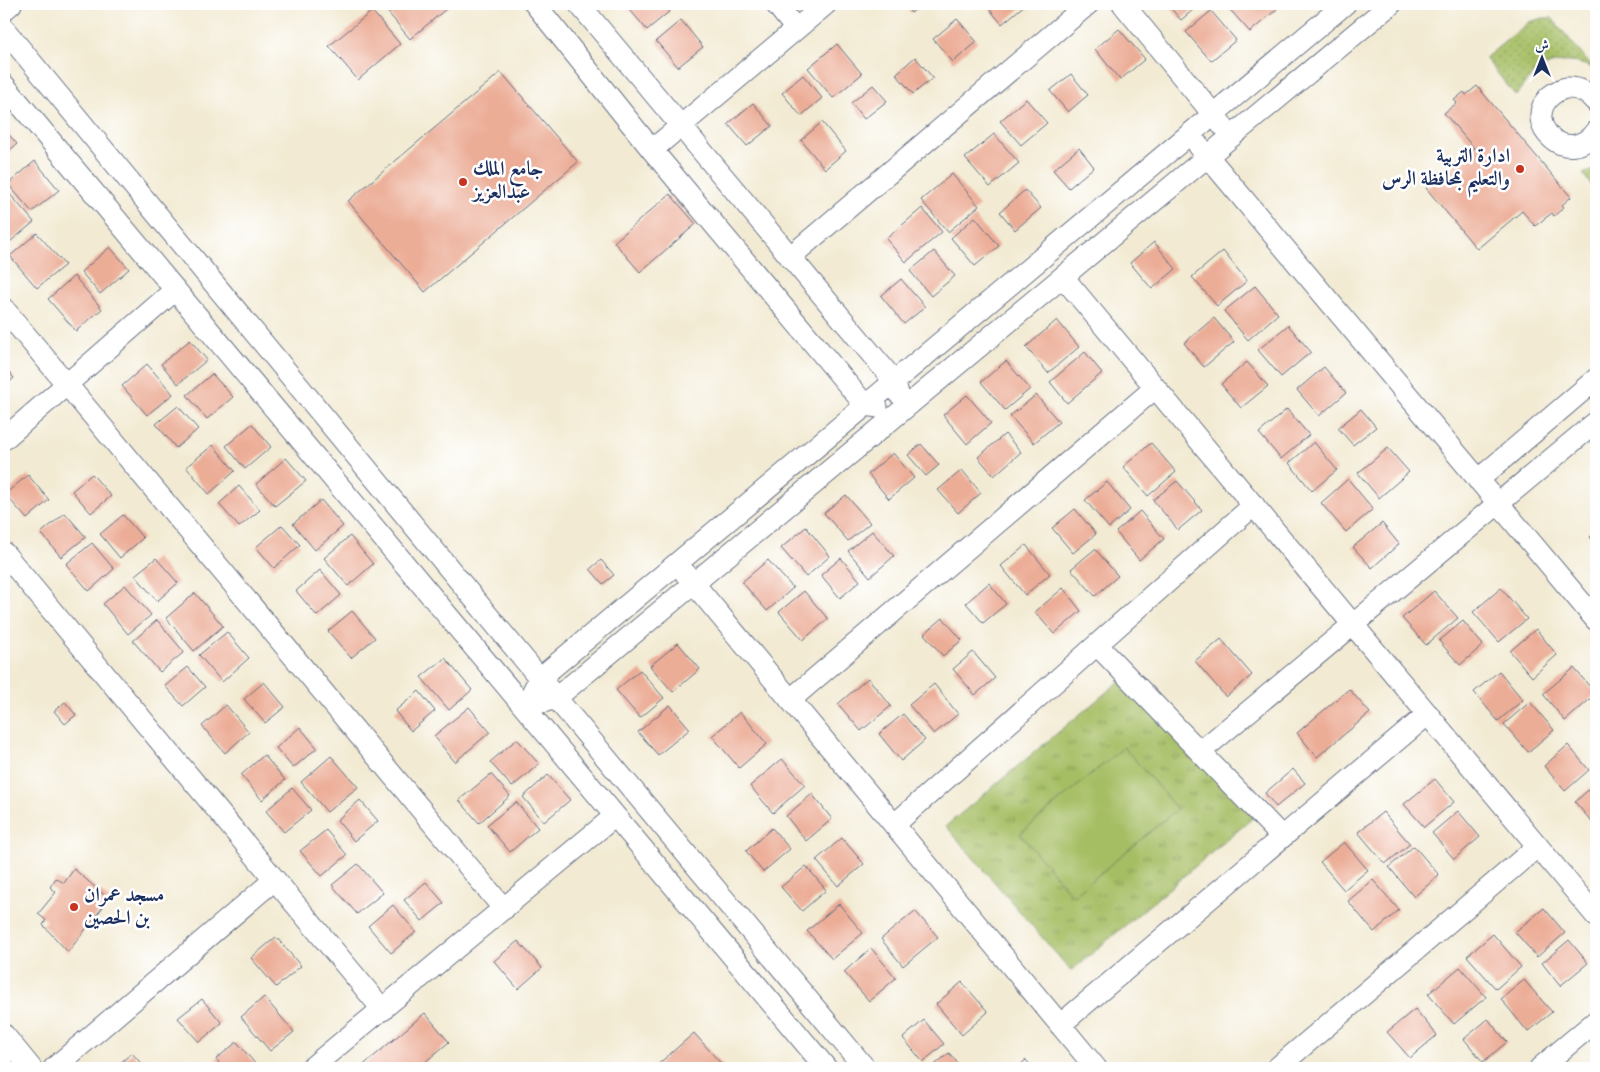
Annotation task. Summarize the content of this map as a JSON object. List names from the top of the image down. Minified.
{"places":["ادارة التربية والتعليم بمحافظة الرس","جامع الملك عبدالعزيز","مسجد عمران بن الحصين"],"north":"top"}
